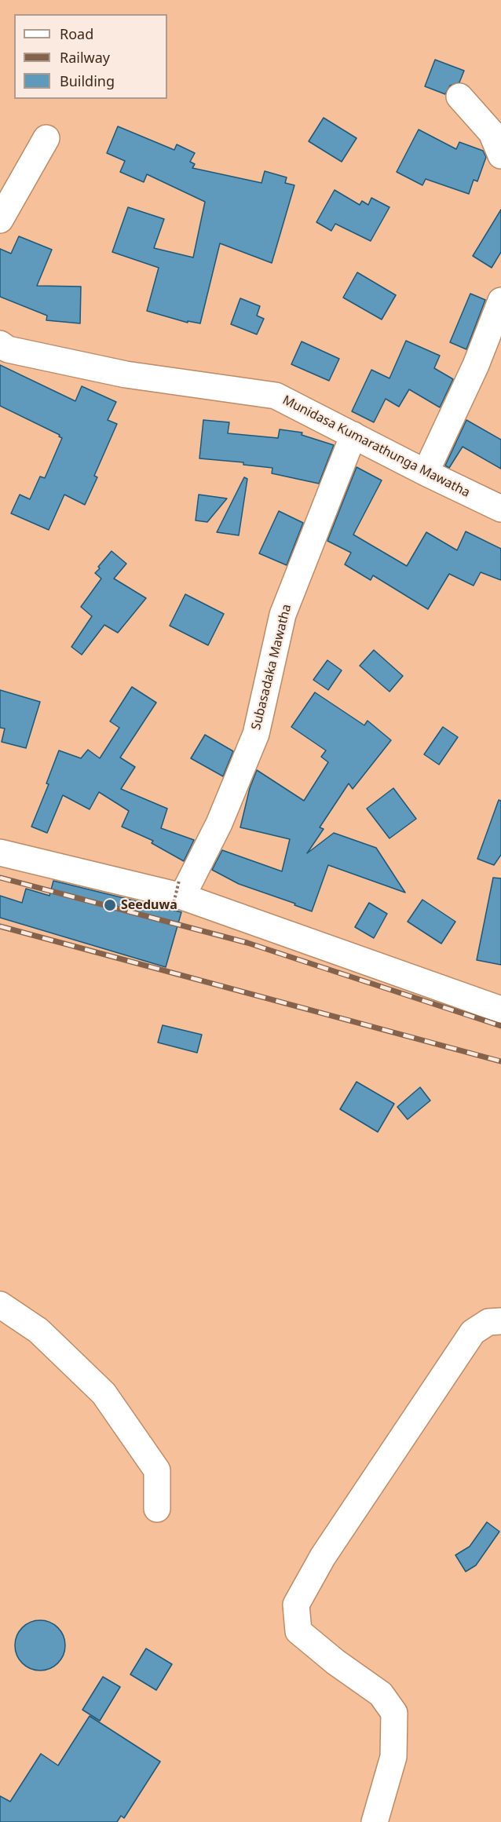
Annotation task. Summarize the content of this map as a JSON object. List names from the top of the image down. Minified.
{"streets":{"street":["Munidasa Kumarathunga Mawatha","Subasadaka Mawatha"]},"crossings":[["Munidasa Kumarathunga Mawatha","Subasadaka Mawatha"]],"places":["Seeduwa"],"legend":["Road","Railway","Building"]}
